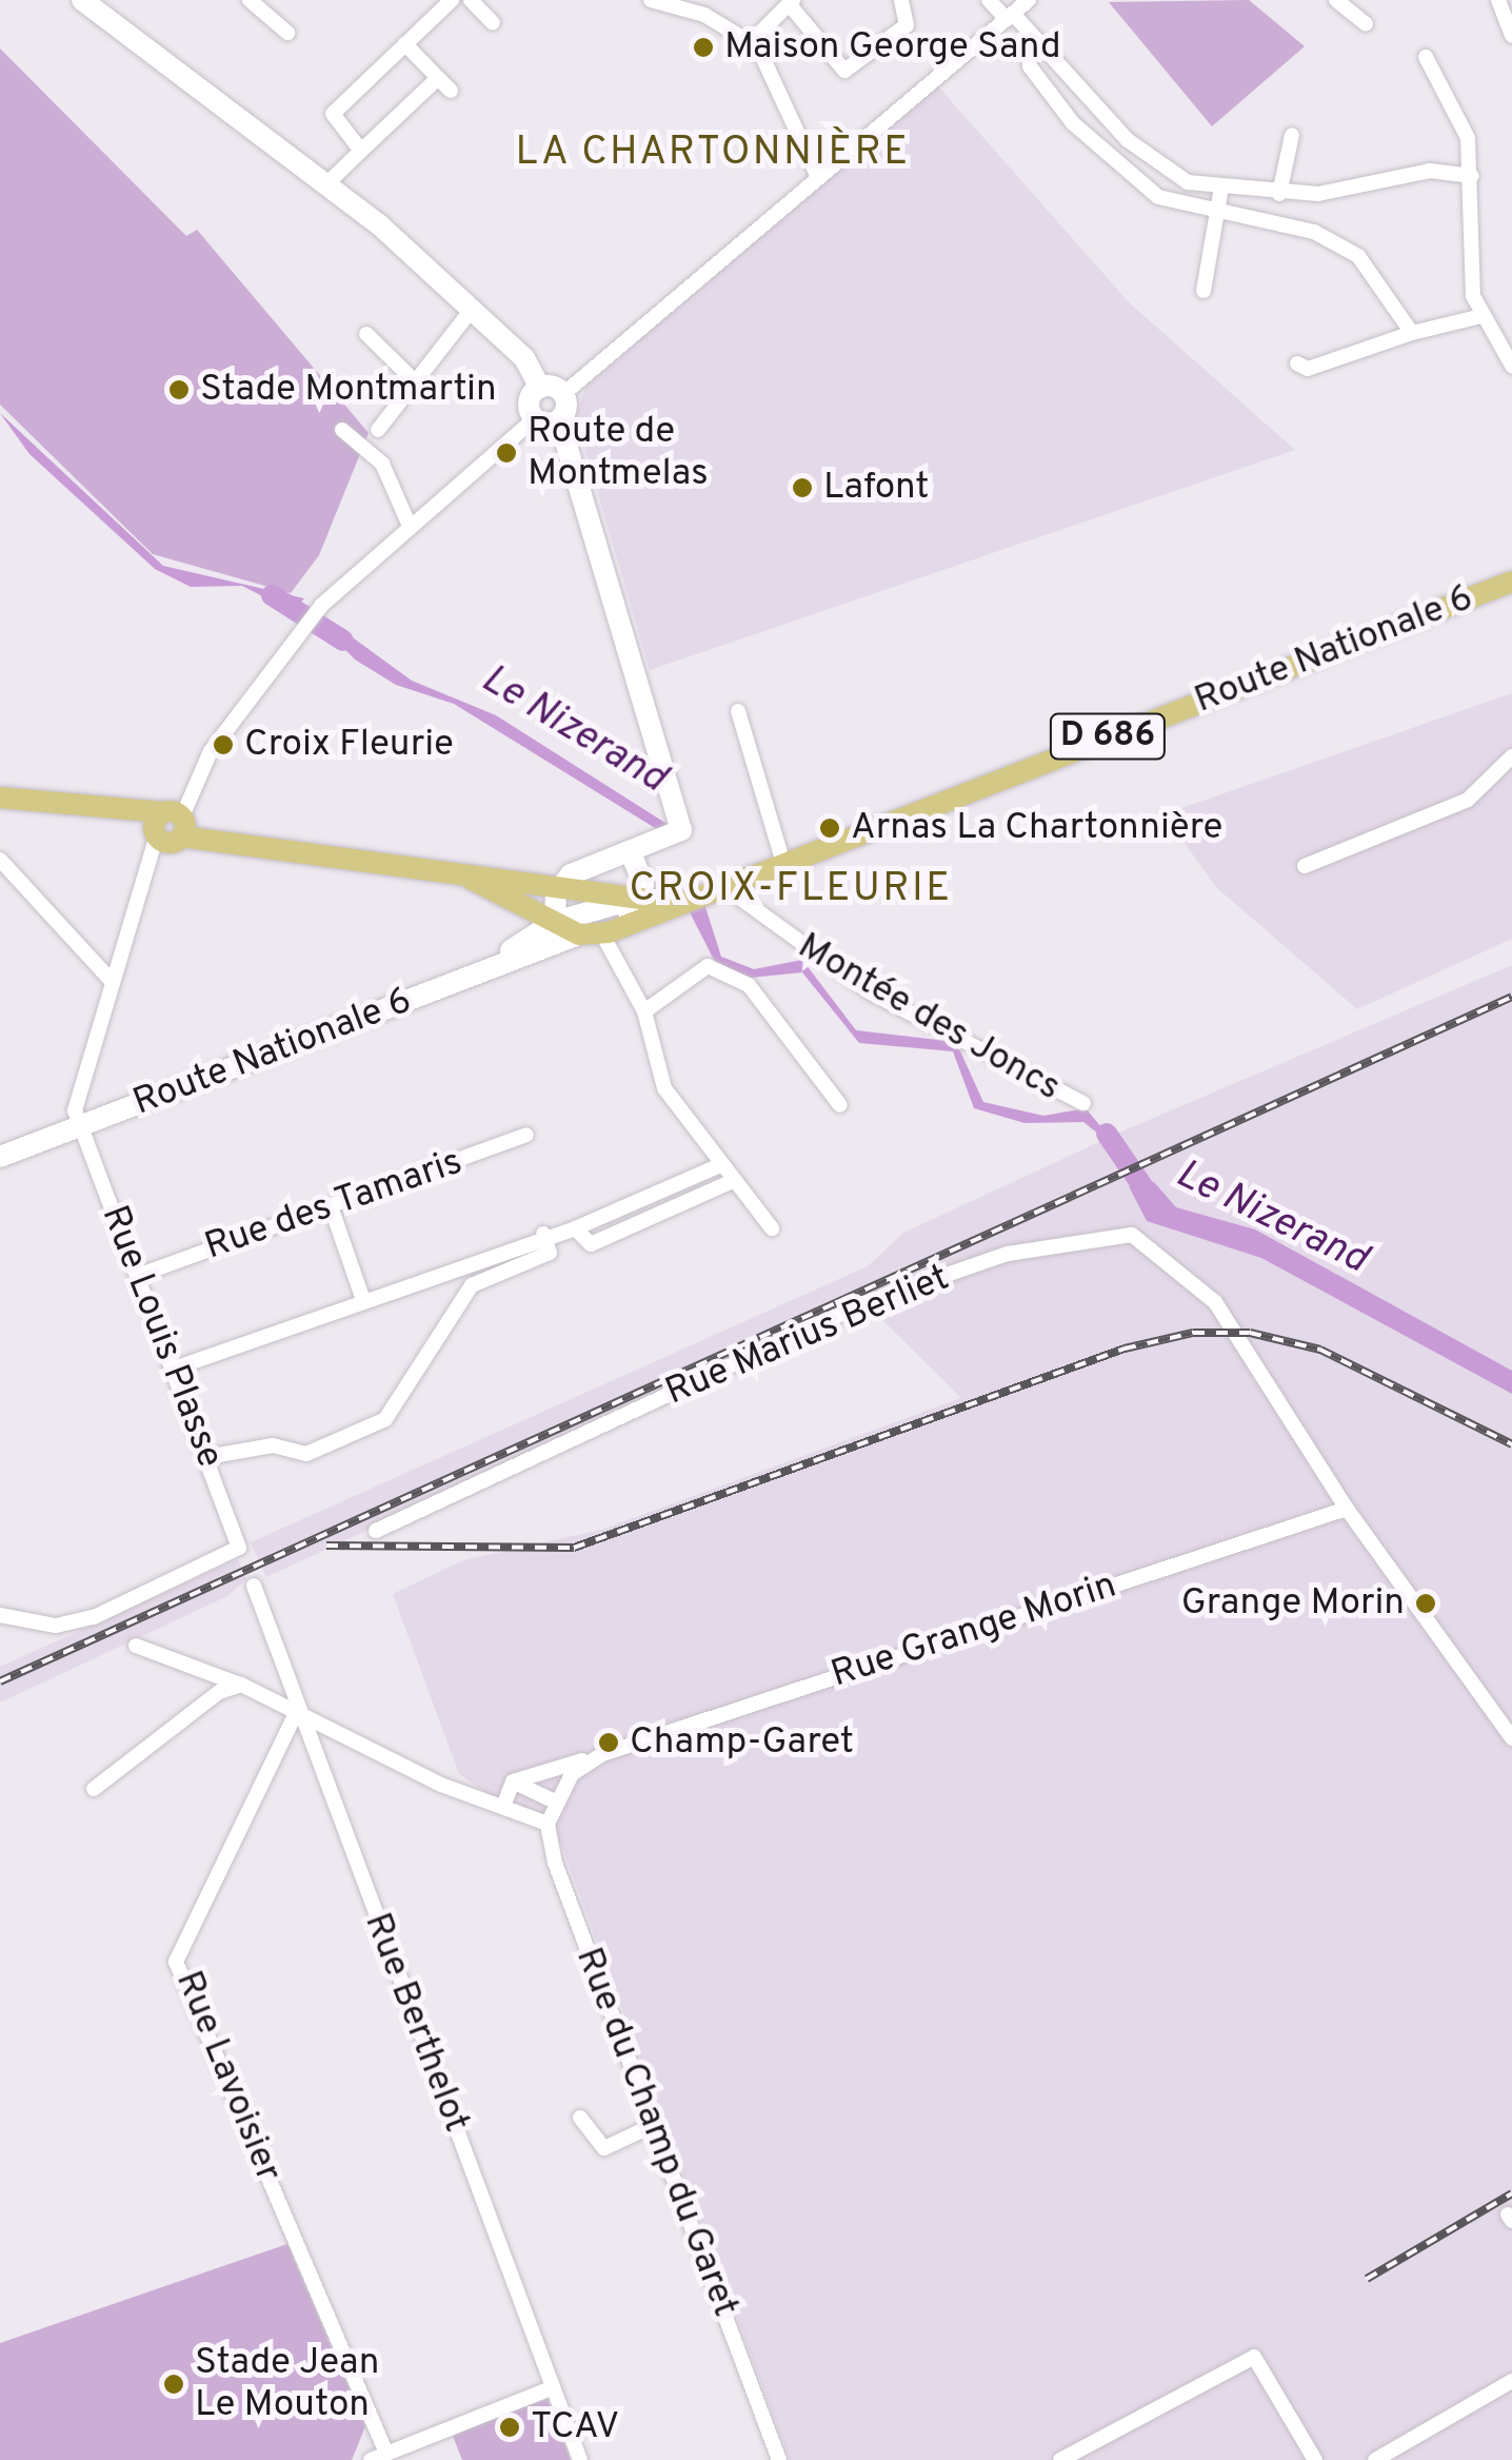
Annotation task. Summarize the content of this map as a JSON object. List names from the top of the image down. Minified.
{"streets":{"main road":["Route Nationale 6","D 686"],"street":["Montée des Joncs","Rue des Tamaris","Rue Marius Berliet","Rue Louis Plasse","Rue Grange Morin","Rue Berthelot","Rue Lavoisier","Rue du Champ du Garet"]},"crossings":[["Route Nationale 6","D 686"],["Route Nationale 6","Montée des Joncs"],["Route Nationale 6","Rue Louis Plasse"],["D 686","Rue Louis Plasse"],["Rue des Tamaris","Rue Louis Plasse"],["Rue Marius Berliet","Rue Grange Morin"],["Rue Berthelot","Rue Lavoisier"]],"districts":["LA CHARTONNIÈRE","CROIX-FLEURIE"],"water":["Le Nizerand"],"places":["Maison George Sand","Stade Montmartin","Route de Montmelas","Lafont","Croix Fleurie","Arnas La Chartonnière","Grange Morin","Champ-Garet","Stade Jean Le Mouton","TCAV"]}
